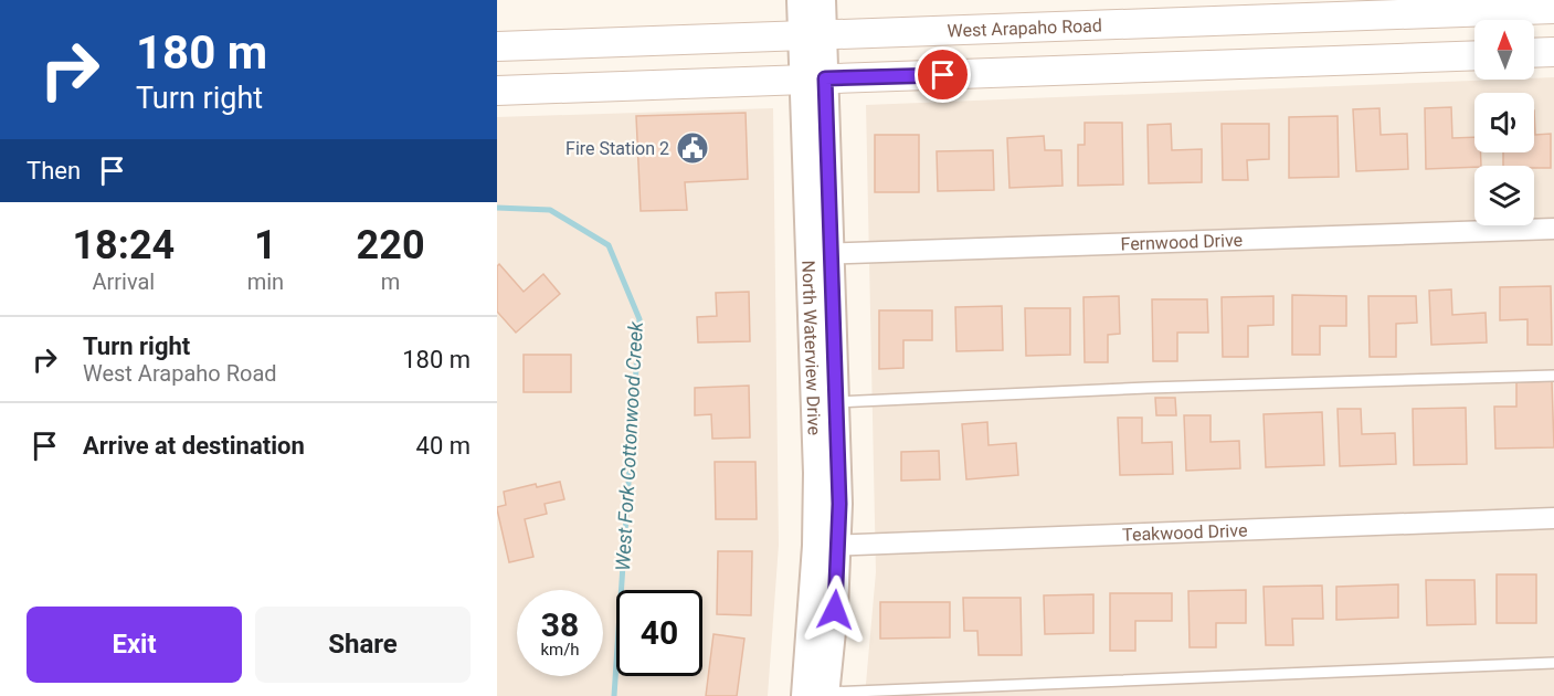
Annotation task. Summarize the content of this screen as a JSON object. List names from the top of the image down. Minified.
{"streets":{"main road":["West Arapaho Road"],"street":["Fernwood Drive","North Waterview Drive","Teakwood Drive"]},"crossings":[["West Arapaho Road","North Waterview Drive"],["Fernwood Drive","North Waterview Drive"],["North Waterview Drive","Teakwood Drive"]],"water":["West Fork Cottonwood Creek"],"places":{"public building":["Fire Station 2"]},"north":"top","page":{"turn":["180 m","Turn right"],"then":"Then","eta":["18:24","Arrival","1","min","220","m"],"list":[{"name":"Turn right","note":"West Arapaho Road","value":"180 m"},{"name":"Arrive at destination","value":"40 m"}],"speed":"38 km/h","limit":"40","buttons":["Exit","Share"]}}
